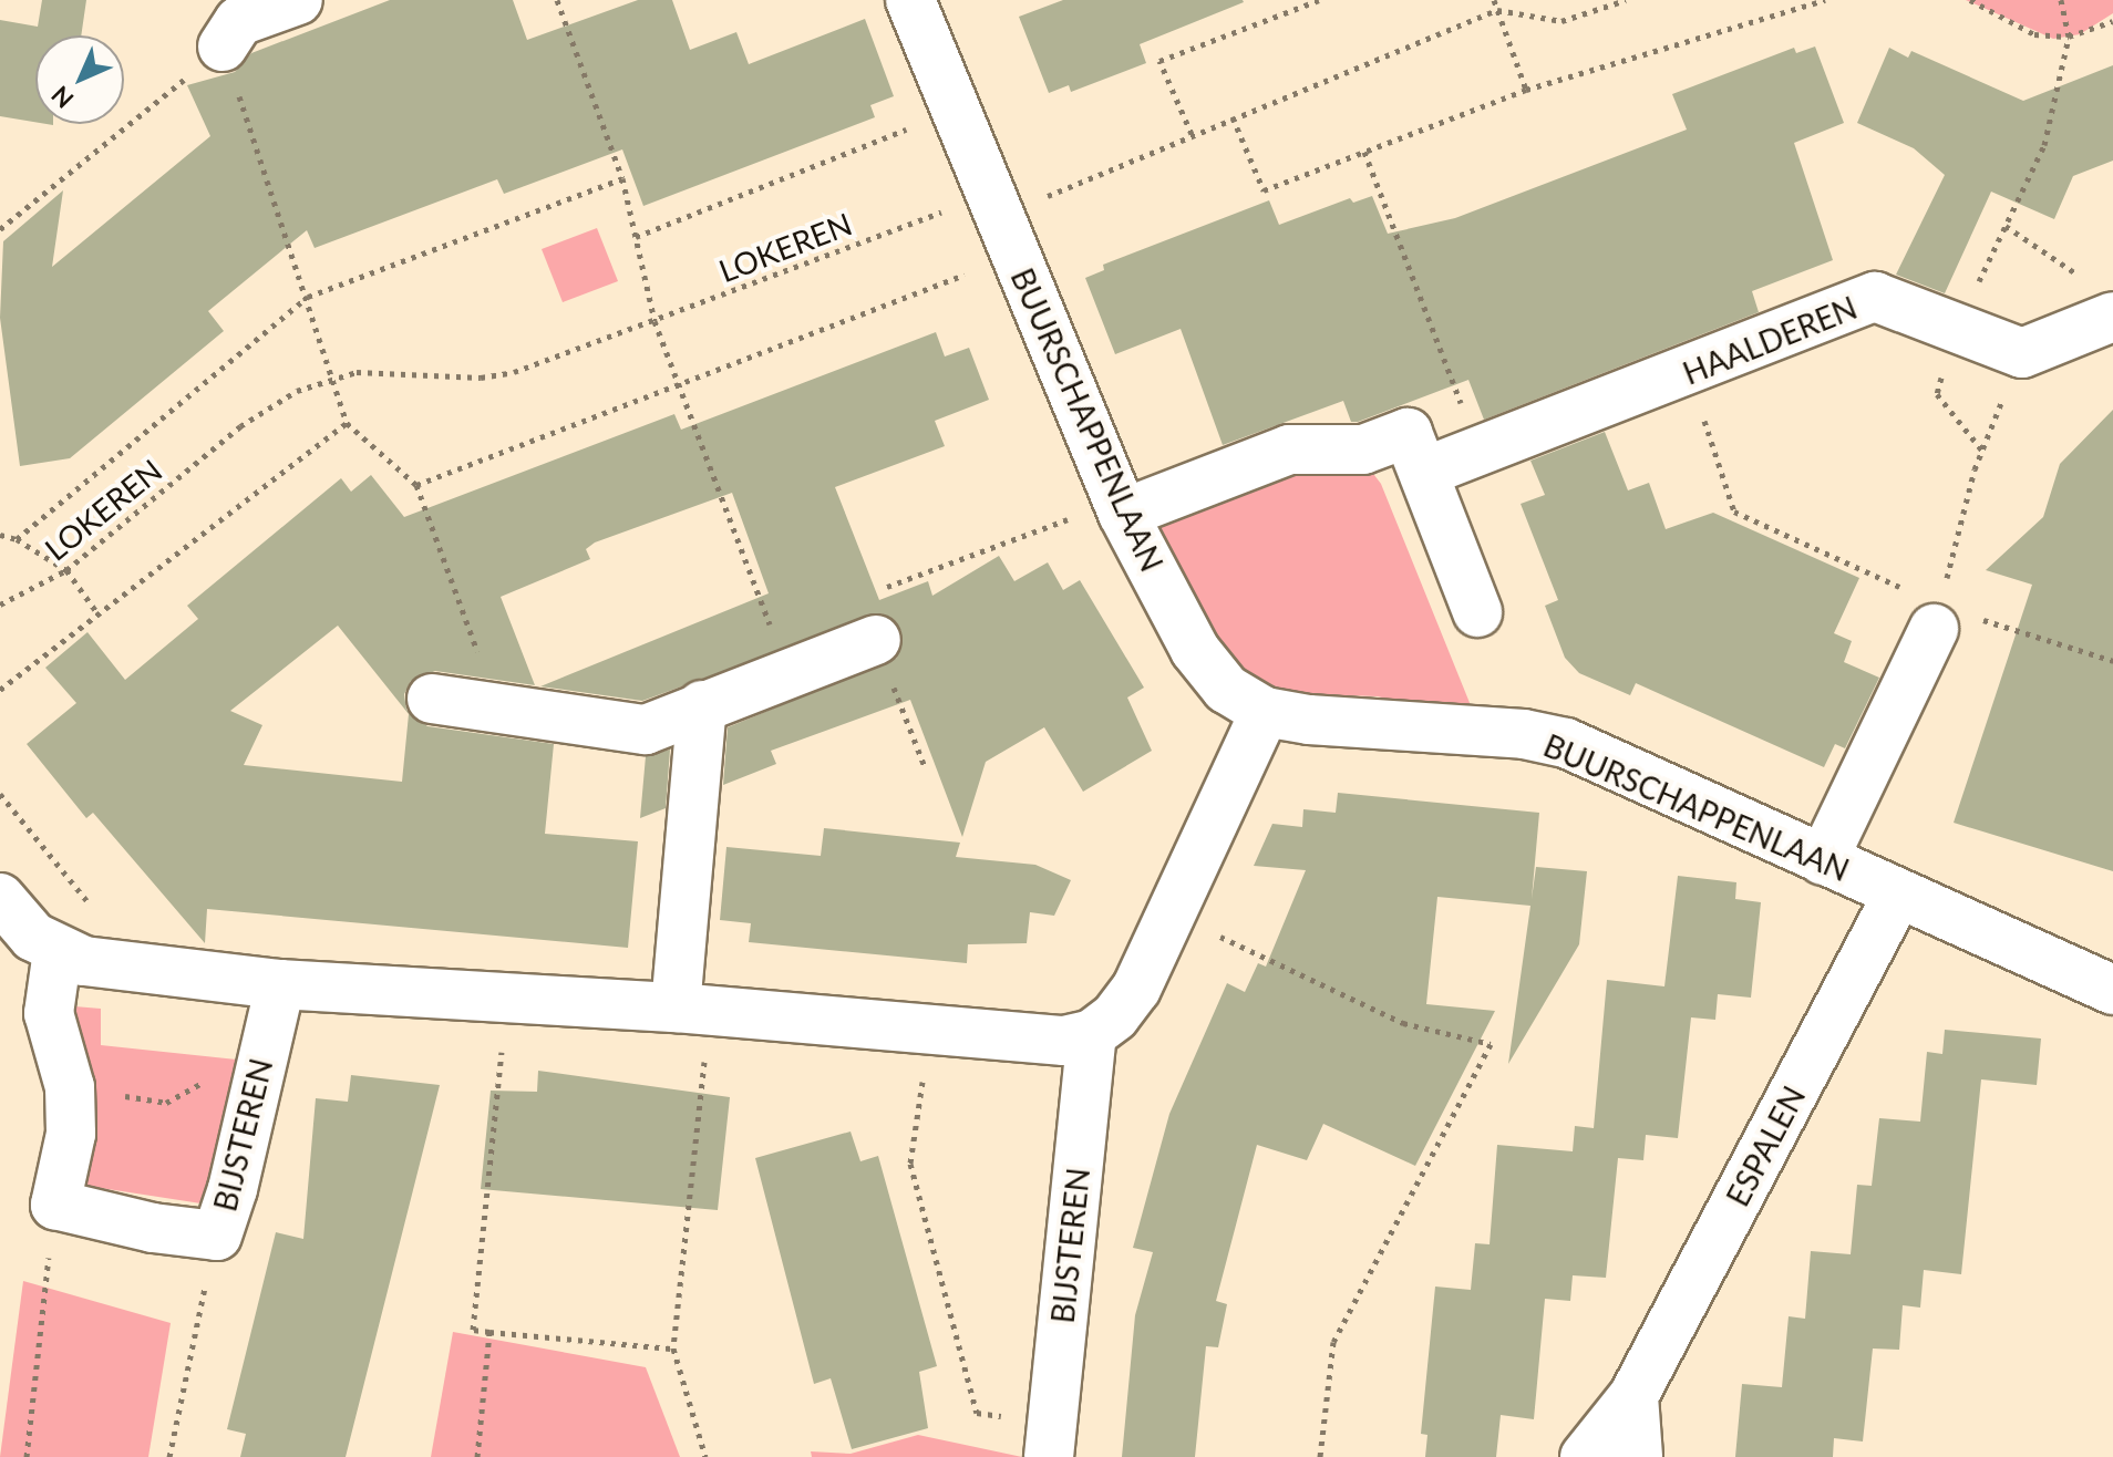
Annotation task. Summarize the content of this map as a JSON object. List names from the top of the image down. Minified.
{"streets":{"street":["HAALDEREN","BUURSCHAPPENLAAN","BIJSTEREN","ESPALEN"],"path":["LOKEREN"]},"crossings":[["LOKEREN","BUURSCHAPPENLAAN"],["BUURSCHAPPENLAAN","ESPALEN"]],"north":"bottom left"}
